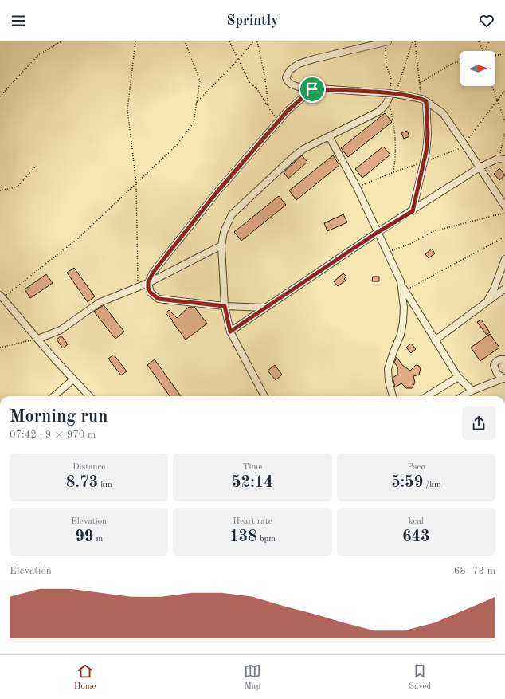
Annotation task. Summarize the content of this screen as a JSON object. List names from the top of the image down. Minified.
{"north":"right","page":{"header":"Sprintly","heading":["Morning run","07:42 · 9 × 970 m"],"stats":[["Distance","8.73 km"],["Time","52:14"],["Pace","5:59 /km"],["Elevation","99 m"],["Heart rate","138 bpm"],["kcal","643"]],"chart":["Elevation","63–73 m"],"tabs":["Home","Map","Saved"]}}
